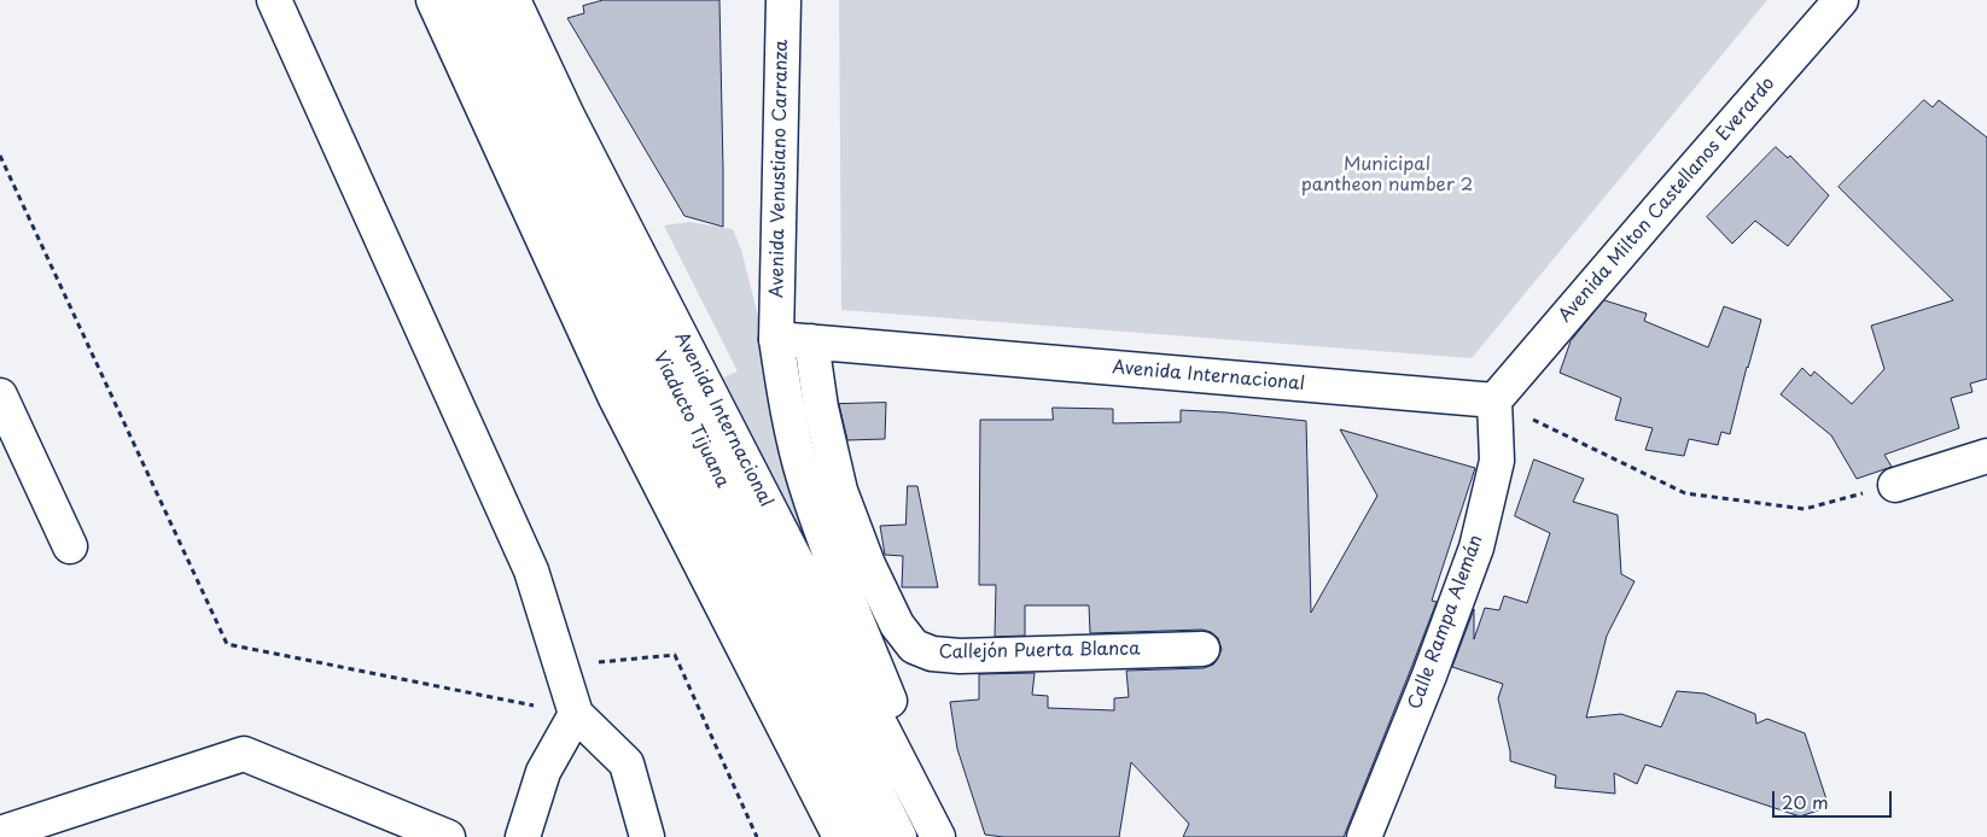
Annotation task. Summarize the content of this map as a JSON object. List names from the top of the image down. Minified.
{"streets":{"main road":["Avenida Venustiano Carranza","Avenida Milton Castellanos Everardo","Avenida Internacional","Viaducto Tijuana","Calle Rampa Alemán","Callejón Puerta Blanca"]},"crossings":[["Avenida Venustiano Carranza","Avenida Internacional"],["Avenida Milton Castellanos Everardo","Avenida Internacional"],["Avenida Milton Castellanos Everardo","Calle Rampa Alemán"],["Avenida Internacional","Calle Rampa Alemán"],["Avenida Internacional","Callejón Puerta Blanca"]],"parks":["Municipal pantheon number 2"],"scale_bar":"20 m"}
